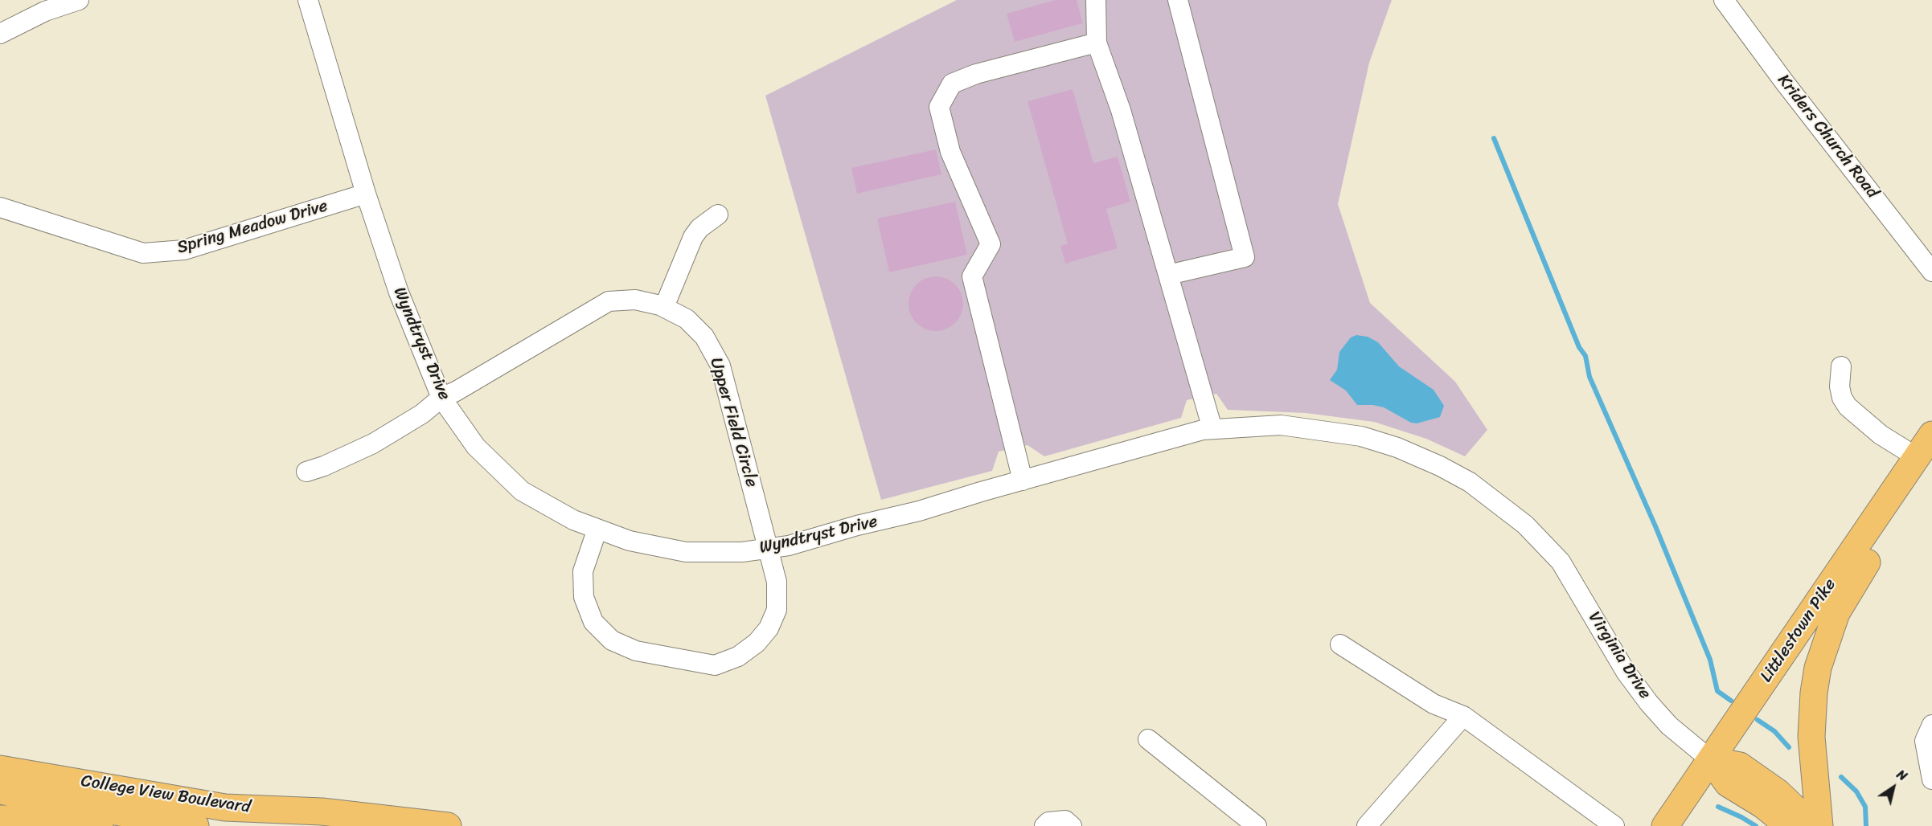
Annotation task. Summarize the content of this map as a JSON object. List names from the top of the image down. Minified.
{"streets":{"highway":["Littlestown Pike","College View Boulevard"],"street":["Kriders Church Road","Spring Meadow Drive","Wyndtryst Drive","Upper Field Circle","Virginia Drive"]},"crossings":[["Spring Meadow Drive","Wyndtryst Drive"],["Wyndtryst Drive","Upper Field Circle"],["Wyndtryst Drive","Virginia Drive"],["Littlestown Pike","Virginia Drive"]],"north":"top right"}
